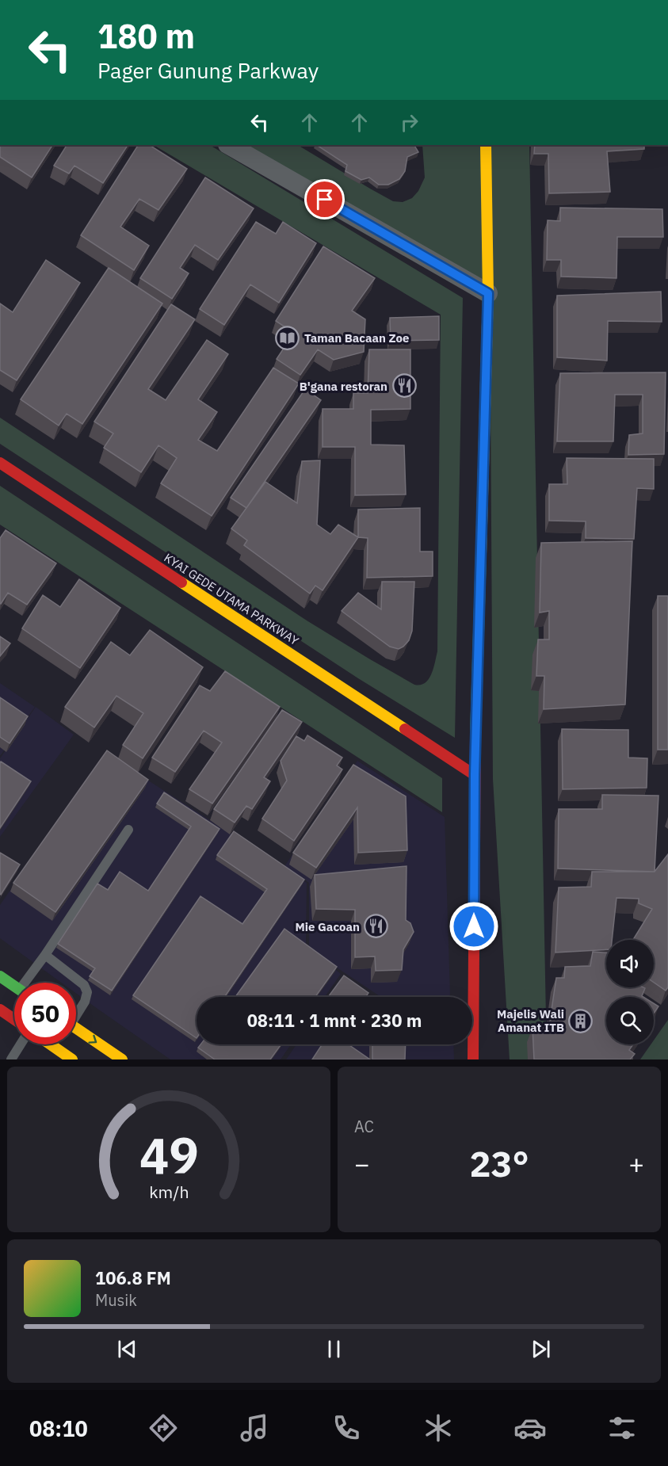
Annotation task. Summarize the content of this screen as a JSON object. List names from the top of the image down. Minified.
{"streets":{"main road":["KYAI GEDE UTAMA PARKWAY"]},"places":{"library":["Taman Bacaan Zoe"],"restaurant":["B'gana restoran","Mie Gacoan"],"building":["Majelis Wali Amanat ITB"]},"page":{"turn":["180 m","Pager Gunung Parkway"],"limit":"50","trip":"08:11 · 1 mnt · 230 m","tile":"AC","heat":["−","23°","+"],"song":["106.8 FM","Musik"],"tabs":"08:10","gauge":["49","km/h"]}}
